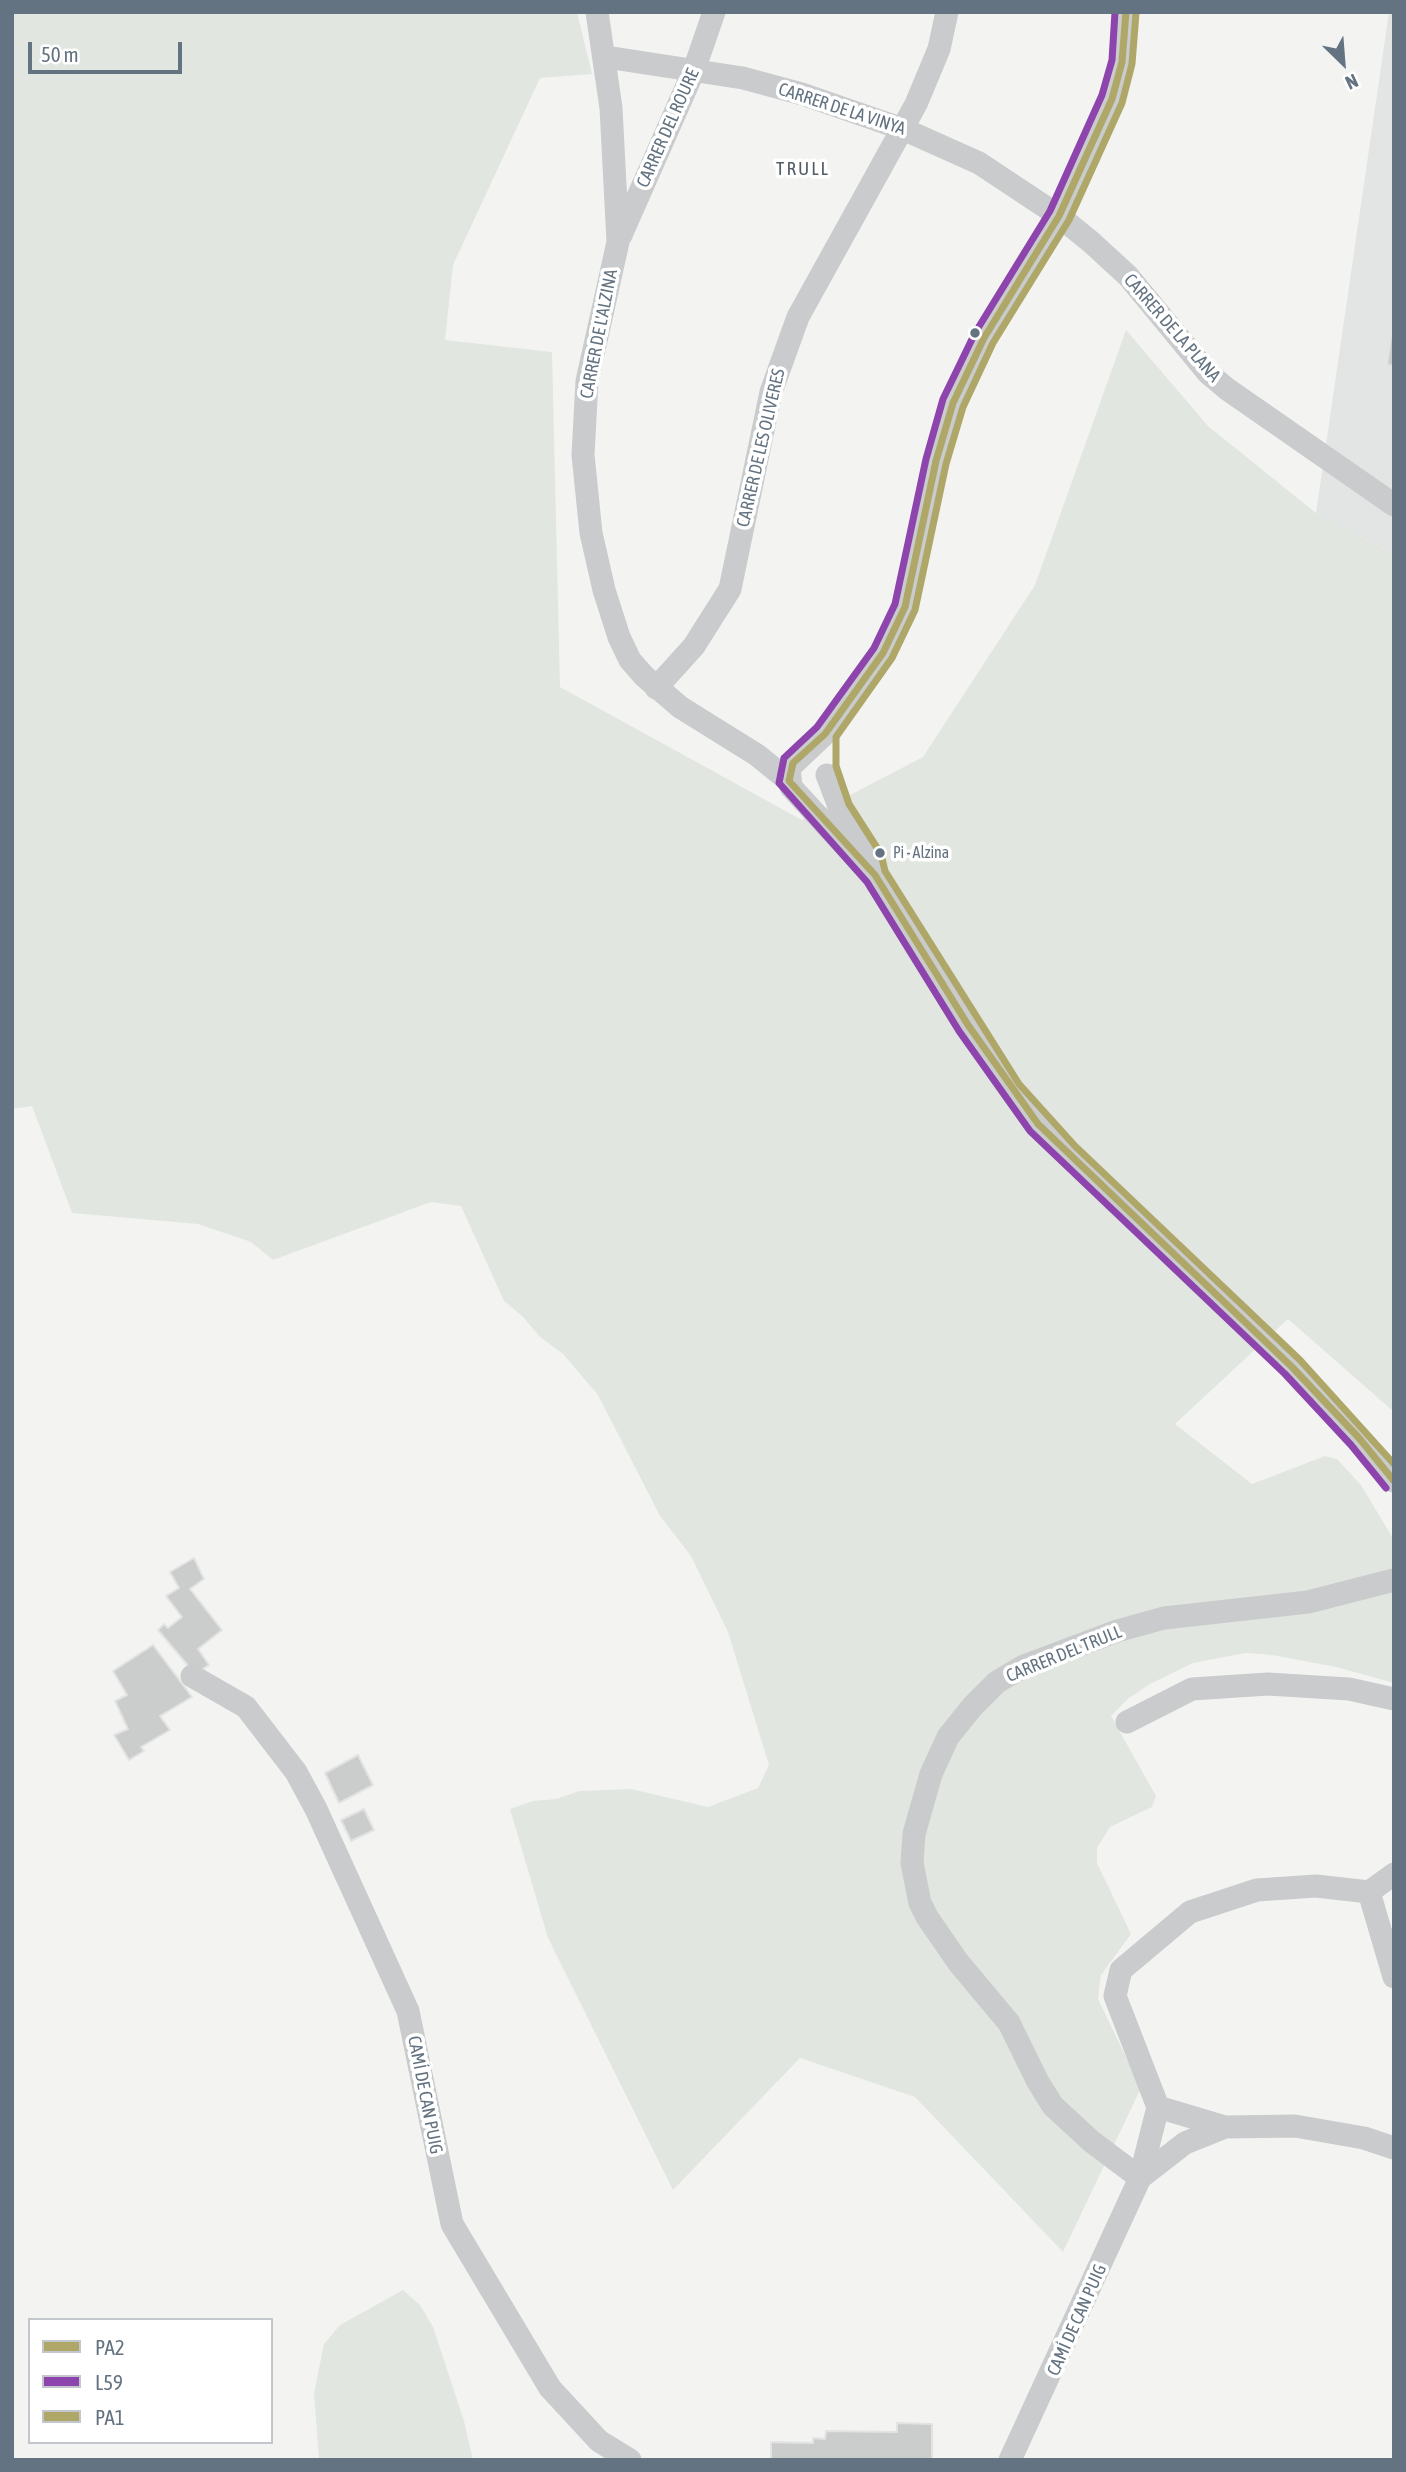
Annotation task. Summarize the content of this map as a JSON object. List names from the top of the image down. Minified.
{"streets":{"street":["CARRER DE LA VINYA","CARRER DEL ROURE","CARRER DE LA PLANA","CARRER DE L'ALZINA","CARRER DE LES OLIVERES","CARRER DEL TRULL","CAMÍ DE CAN PUIG"]},"crossings":[["CARRER DE LA VINYA","CARRER DEL ROURE"],["CARRER DE LA VINYA","CARRER DE LA PLANA"],["CARRER DE LA VINYA","CARRER DE L'ALZINA"],["CARRER DE LA VINYA","CARRER DE LES OLIVERES"],["CARRER DEL ROURE","CARRER DE L'ALZINA"],["CARRER DE L'ALZINA","CARRER DE LES OLIVERES"],["CARRER DEL TRULL","CAMÍ DE CAN PUIG"]],"districts":["TRULL"],"places":["Pi - Alzina"],"lines":["transit line PA2","transit line L59","transit line PA1"],"legend":["PA2","L59","PA1"],"scale_bar":"50 m","north":"bottom right"}
